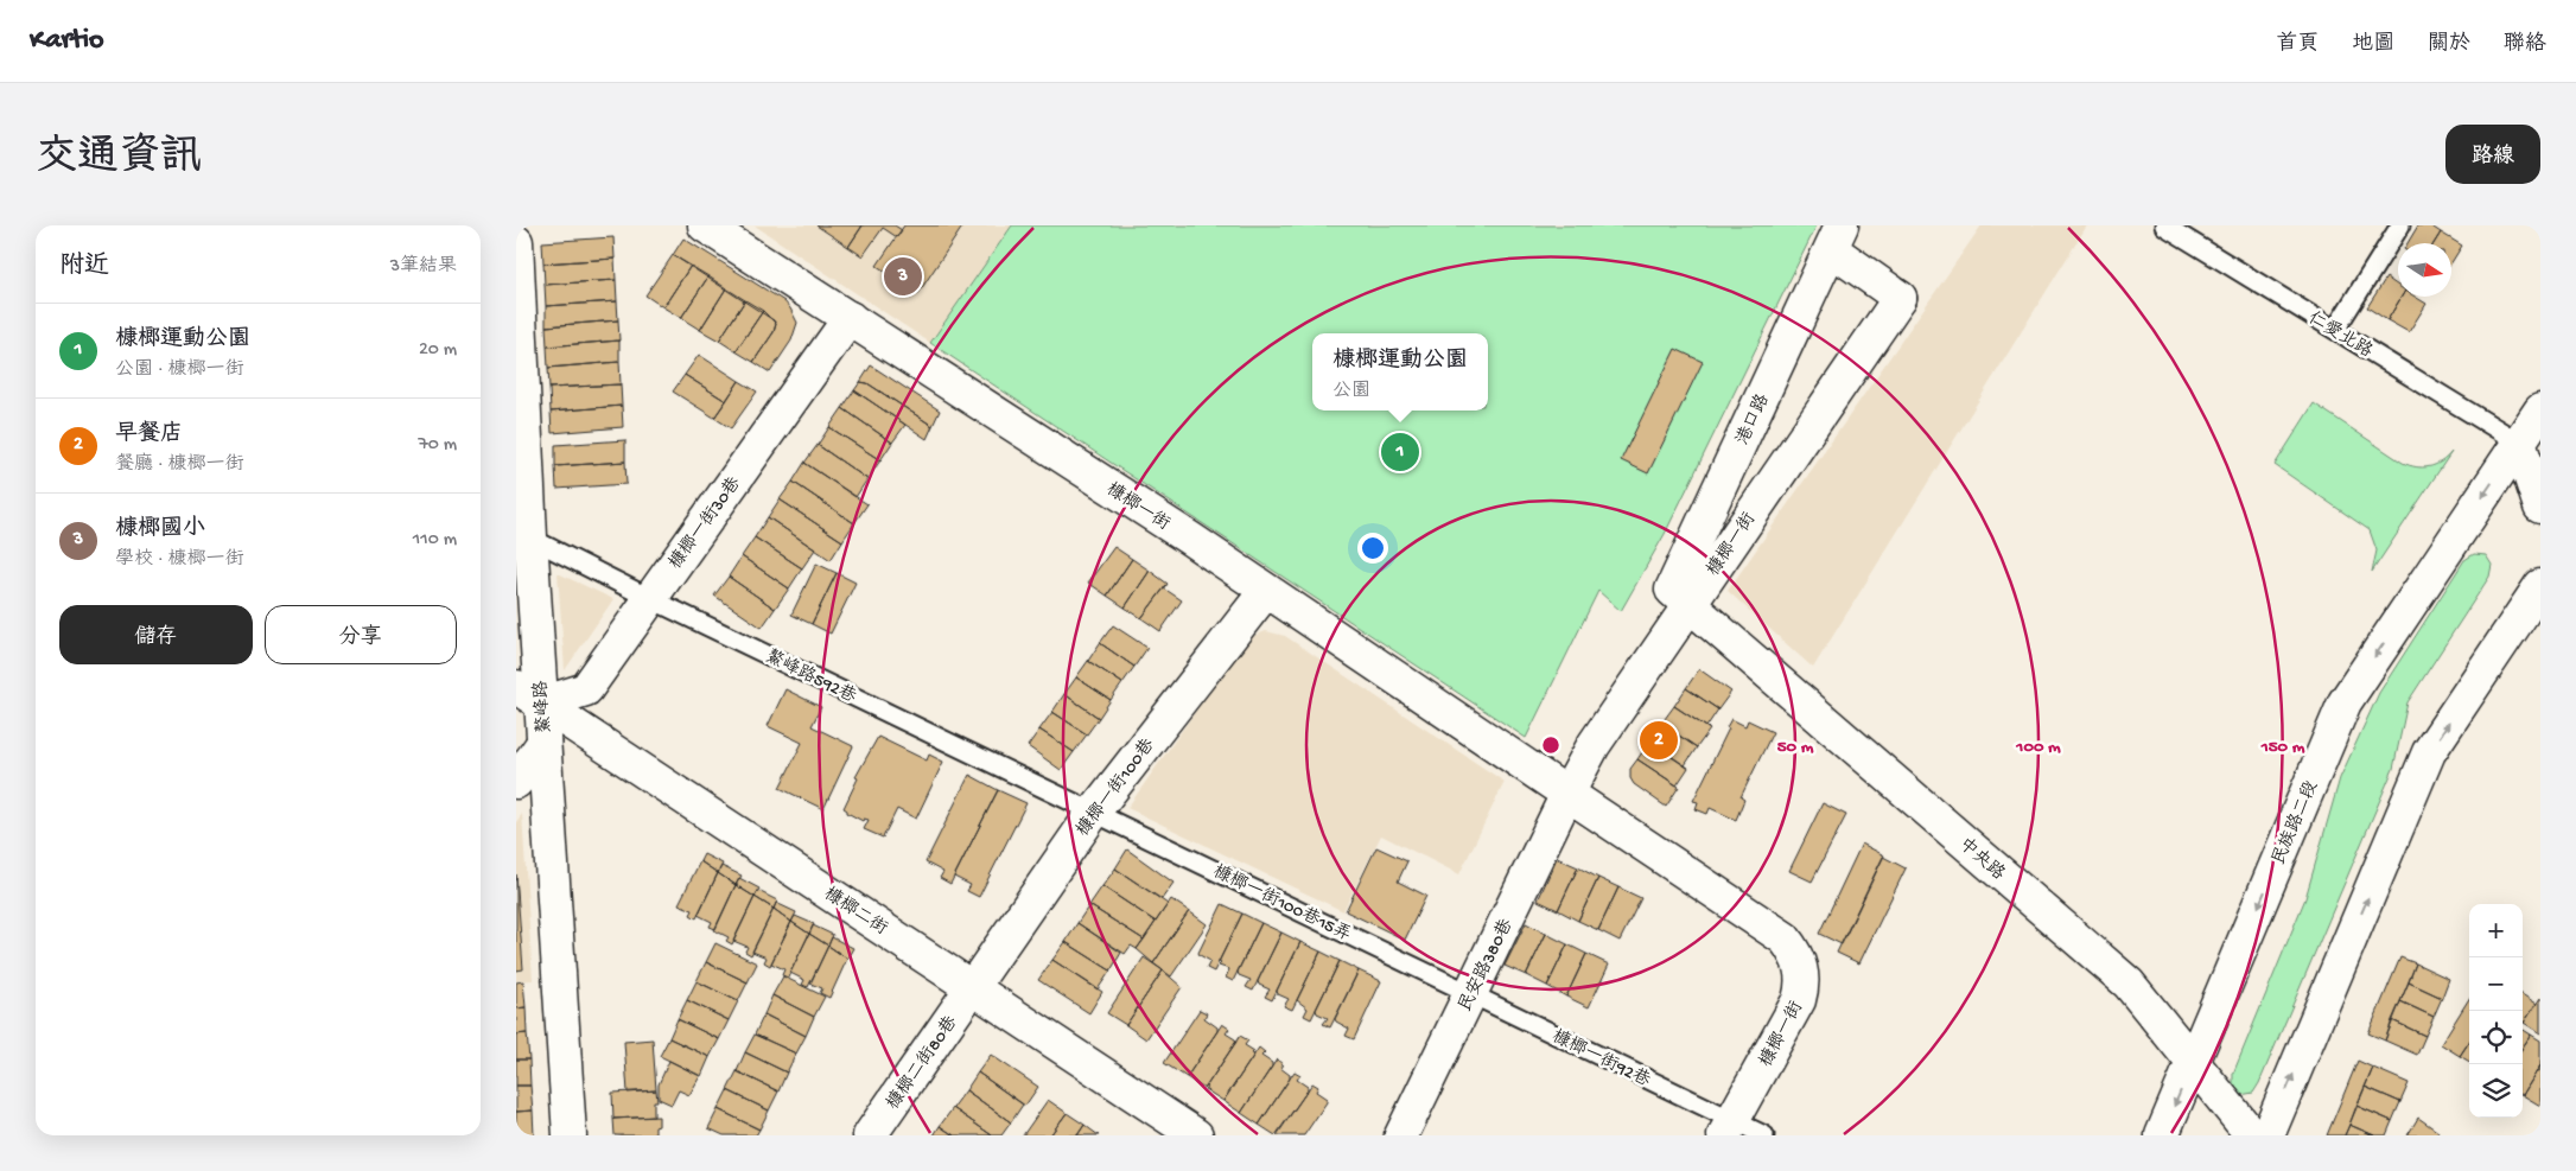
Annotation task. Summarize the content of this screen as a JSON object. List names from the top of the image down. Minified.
{"streets":{"street":["港口路","槺榔一街","槺榔一街30巷","鰲峰路","槺榔一街100巷","民族路二段","中央路","槺榔二街","民安路380巷","槺榔二街80巷"],"lane":["仁愛北路","鰲峰路592巷","槺榔一街100巷15弄","槺榔一街92巷"]},"crossings":[["仁愛北路","民族路二段"],["港口路","槺榔一街"],["港口路","中央路"],["槺榔一街","槺榔一街30巷"],["槺榔一街","槺榔一街100巷"],["槺榔一街","中央路"],["槺榔一街","民安路380巷"],["槺榔一街","槺榔一街92巷"],["槺榔一街30巷","鰲峰路592巷"],["槺榔一街30巷","鰲峰路"],["槺榔一街30巷","槺榔二街"],["鰲峰路592巷","鰲峰路"],["鰲峰路592巷","槺榔一街100巷"],["鰲峰路592巷","槺榔一街100巷15弄"],["鰲峰路","槺榔二街"],["槺榔一街100巷","槺榔一街100巷15弄"],["槺榔一街100巷","槺榔二街"],["槺榔一街100巷","槺榔二街80巷"],["民族路二段","中央路"],["槺榔一街100巷15弄","民安路380巷"],["槺榔一街100巷15弄","槺榔一街92巷"],["槺榔二街","槺榔二街80巷"],["民安路380巷","槺榔一街92巷"]],"north":"right","page":{"header":"Kartio","nav":["首頁","地圖","關於","聯絡"],"title":"交通資訊","buttons":["路線",["儲存","分享"]],"heading":["附近","3筆結果"],"pins":["3","1","2"],"list":[{"mark":"1","name":"槺榔運動公園","note":"公園 · 槺榔一街","value":"20 m"},{"mark":"2","name":"早餐店","note":"餐廳 · 槺榔一街","value":"70 m"},{"mark":"3","name":"槺榔國小","note":"學校 · 槺榔一街","value":"110 m"}],"popup":["槺榔運動公園","公園"],"map_buttons":["+","−"]},"rings":["50 m","100 m","150 m"]}
